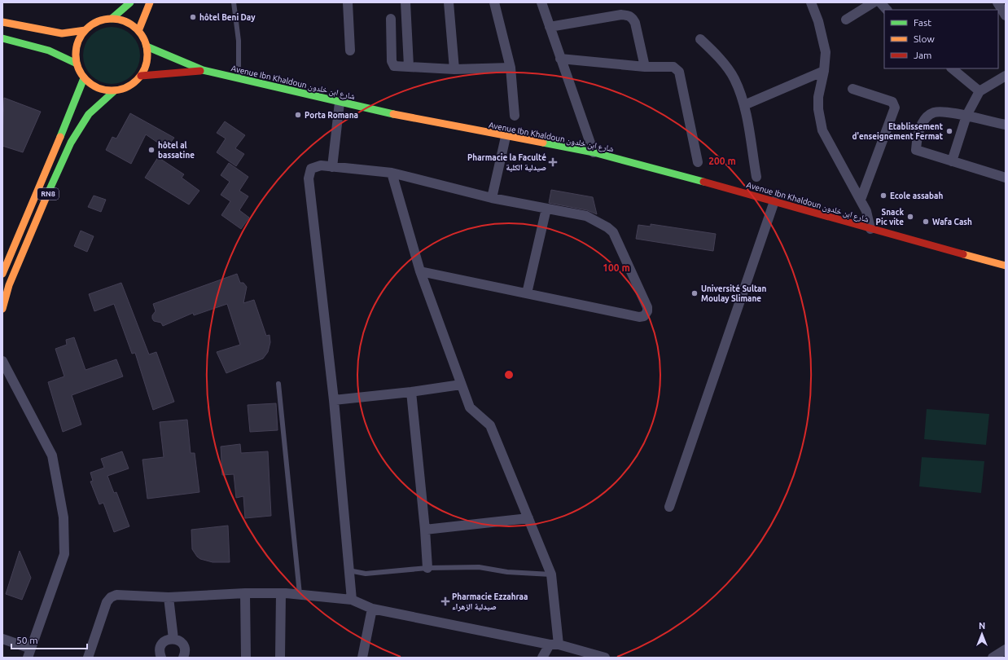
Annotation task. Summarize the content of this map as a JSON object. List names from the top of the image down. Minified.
{"streets":{"street":["Avenue Ibn Khaldoun شارع ابن خلدون","RN8"]},"places":{"other":["hôtel Beni Day","Porta Romana","Etablissement d'enseignement Fermat","hôtel al bassatine","Ecole assabah","Snack Pic vite","Wafa Cash","Université Sultan Moulay Slimane"],"health":["Pharmacie la Faculté صيدلية الكلية","Pharmacie Ezzahraa صيدلية الزهراء"]},"legend":["Fast","Slow","Jam"],"scale_bar":"50 m","north":"top","rings":["200 m","100 m"]}
